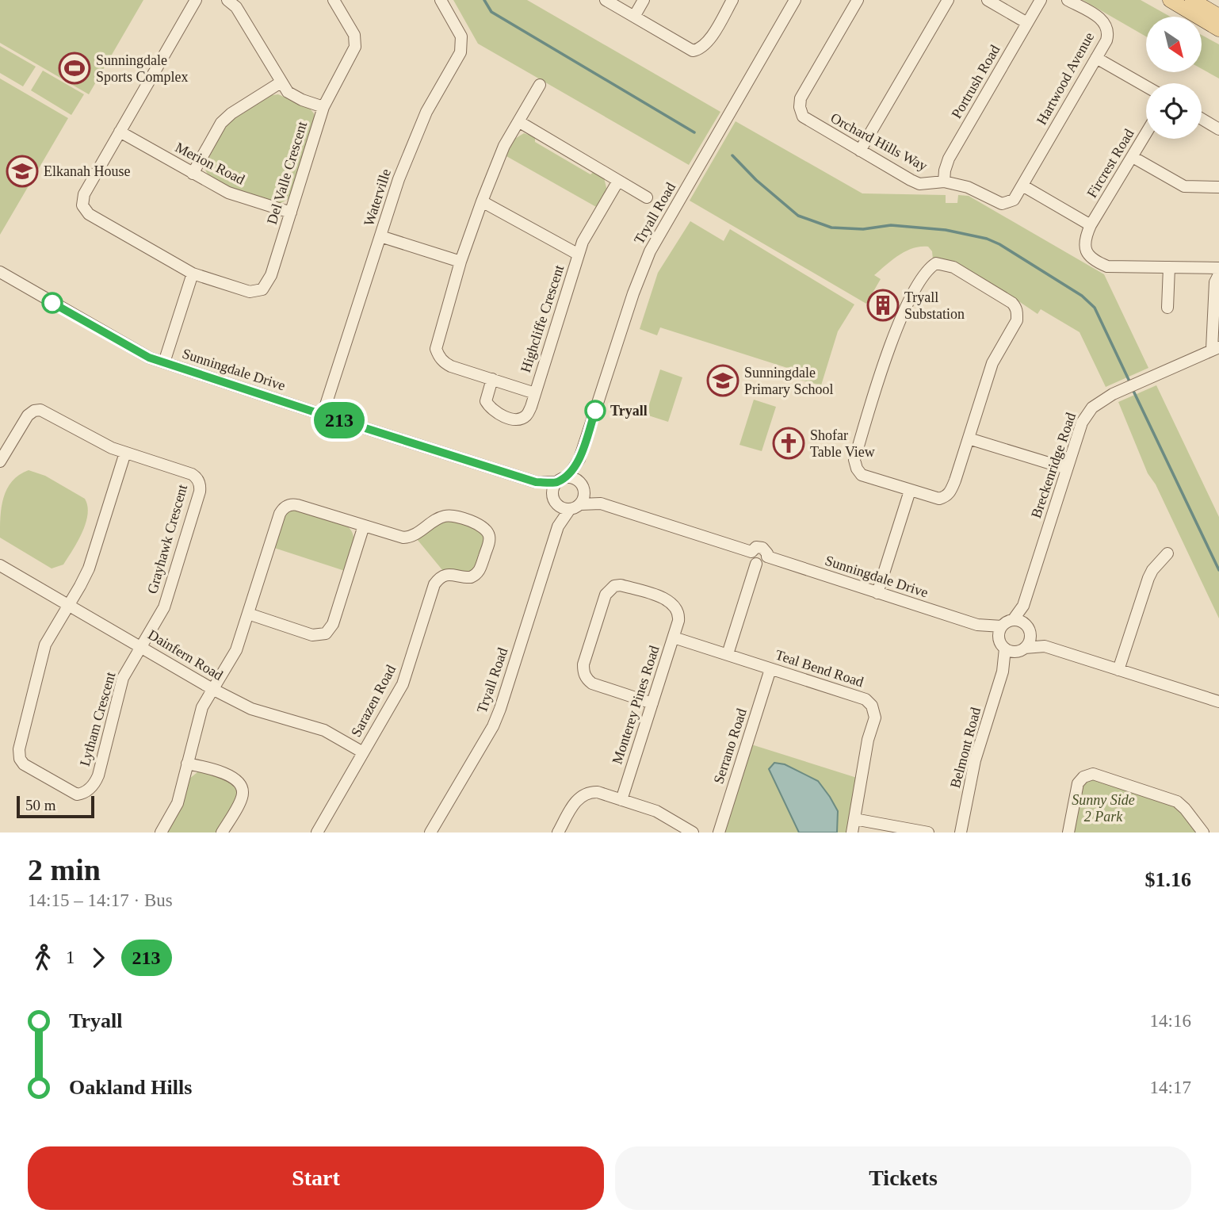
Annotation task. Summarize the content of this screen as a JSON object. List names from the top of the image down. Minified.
{"streets":{"street":["Hartwood Avenue","Portrush Road","Orchard Hills Way","Merion Road","Fircrest Road","Del Valle Crescent","Waterville","Tryall Road","Highcliffe Crescent","Sunningdale Drive","Breckenridge Road","Grayhawk Crescent","Dainfern Road","Teal Bend Road","Sarazen Road","Monterey Pines Road","Lytham Crescent","Serrano Road","Belmont Road"]},"crossings":[["Hartwood Avenue","Orchard Hills Way"],["Portrush Road","Orchard Hills Way"],["Merion Road","Del Valle Crescent"],["Waterville","Sunningdale Drive"],["Tryall Road","Sunningdale Drive"],["Sunningdale Drive","Breckenridge Road"],["Sunningdale Drive","Belmont Road"],["Breckenridge Road","Belmont Road"],["Grayhawk Crescent","Dainfern Road"],["Grayhawk Crescent","Lytham Crescent"],["Dainfern Road","Sarazen Road"],["Dainfern Road","Lytham Crescent"],["Teal Bend Road","Monterey Pines Road"],["Teal Bend Road","Serrano Road"]],"parks":["Sunny Side 2 Park"],"places":{"sports":["Sunningdale Sports Complex"],"school or university":["Elkanah House","Sunningdale Primary School"],"building":["Tryall Substation"],"other":["Tryall"],"church":["Shofar Table View"]},"lines":["bus line 213"],"scale_bar":"50 m","north":"bottom right","page":{"on_map":"213","scale":"50 m","heading":["2 min","14:15 – 14:17 · Bus","$1.16"],"legs":["1","213"],"list":[{"name":"Tryall","value":"14:16"},{"name":"Oakland Hills","value":"14:17"}],"buttons":["Start","Tickets"]}}
